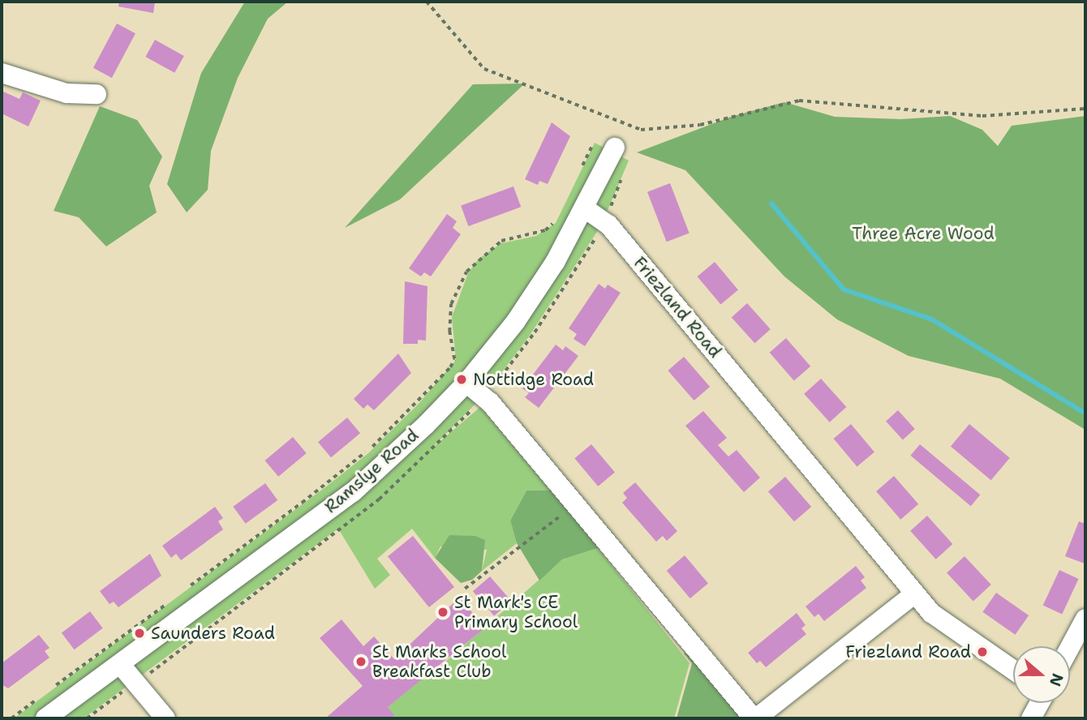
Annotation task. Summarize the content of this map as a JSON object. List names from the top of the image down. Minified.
{"streets":{"street":["Friezland Road","Ramslye Road"]},"crossings":[["Friezland Road","Ramslye Road"]],"parks":["Three Acre Wood"],"places":["Nottidge Road","St Mark's CE Primary School","Saunders Road","Friezland Road","St Marks School Breakfast Club"],"north":"right"}
